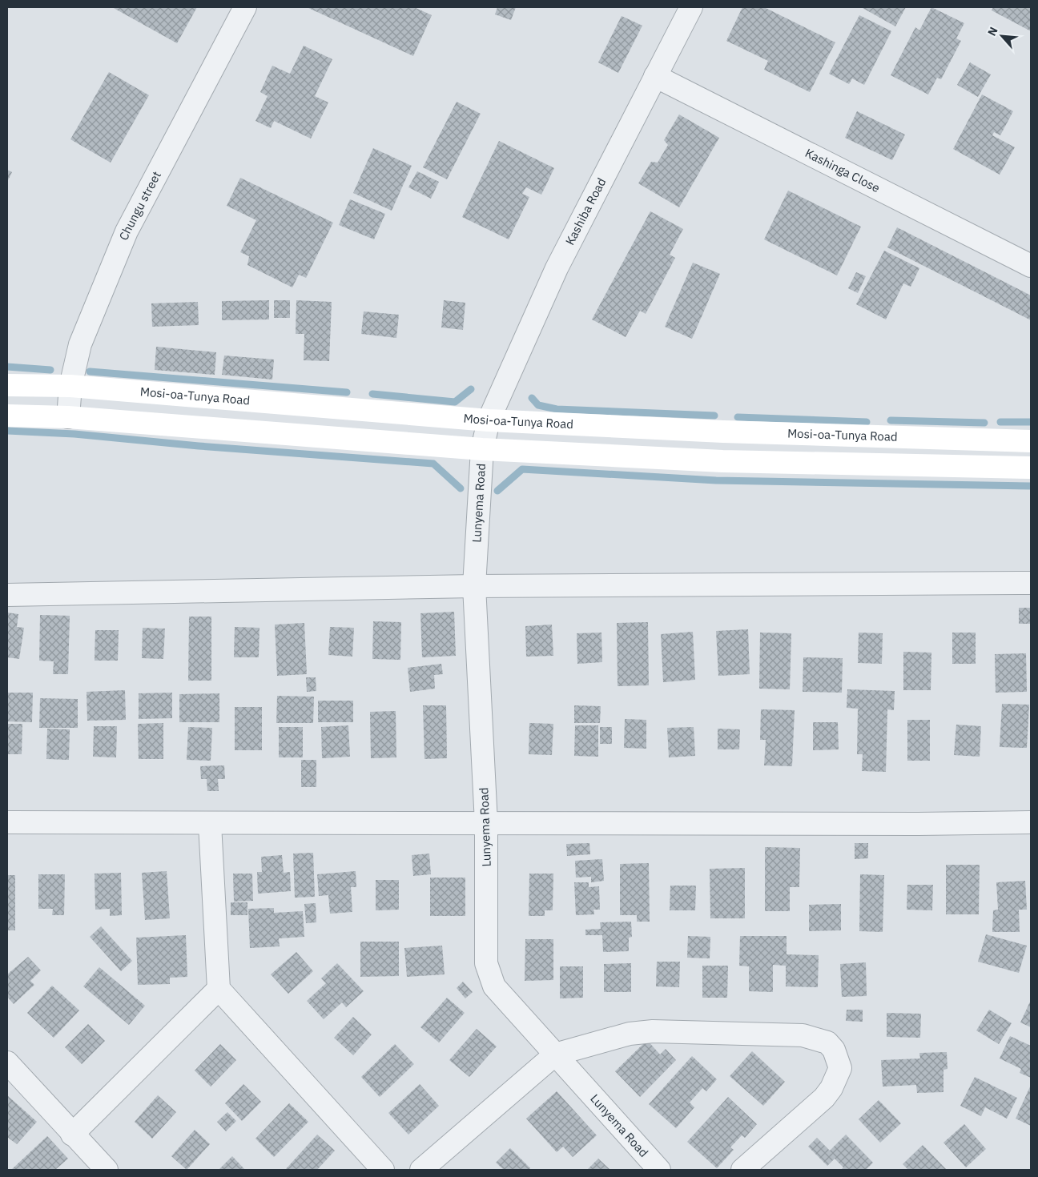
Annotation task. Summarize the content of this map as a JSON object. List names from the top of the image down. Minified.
{"streets":{"main road":["Mosi-oa-Tunya Road"],"street":["Kashinga Close","Chungu street","Kashiba Road","Lunyema Road"]},"crossings":[["Kashinga Close","Kashiba Road"],["Chungu street","Mosi-oa-Tunya Road"],["Kashiba Road","Mosi-oa-Tunya Road"],["Kashiba Road","Lunyema Road"],["Mosi-oa-Tunya Road","Lunyema Road"]],"north":"top left"}
